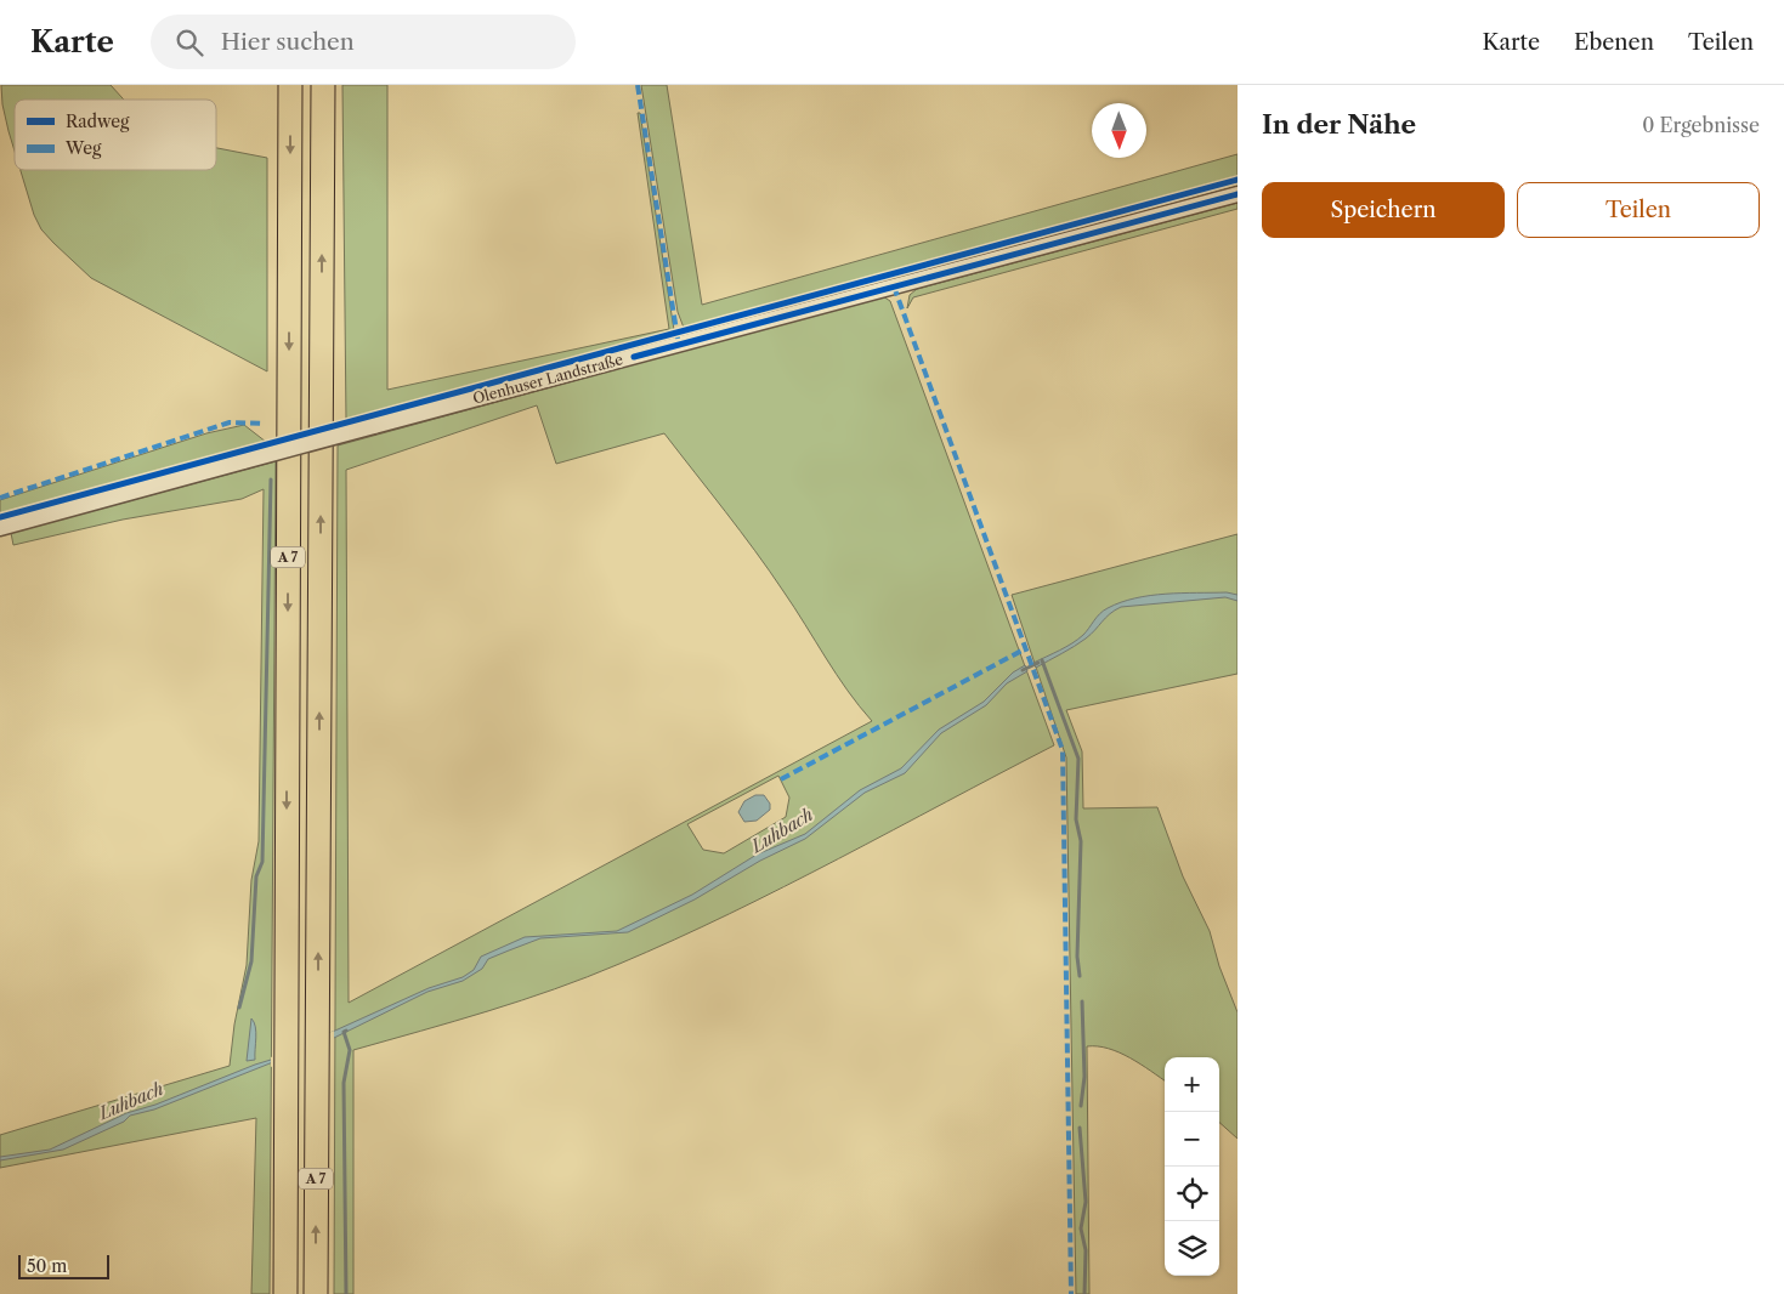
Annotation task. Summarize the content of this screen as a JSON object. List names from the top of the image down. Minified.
{"streets":{"highway":["A 7"],"street":["Olenhuser Landstraße"]},"water":["Luhbach"],"legend":["Radweg","Weg"],"scale_bar":"50 m","north":"bottom","page":{"header":"Karte","search":"Hier suchen","nav":["Karte","Ebenen","Teilen"],"heading":["In der Nähe","0 Ergebnisse"],"buttons":["Speichern","Teilen"],"map_buttons":["+","−"],"scale":"50 m"}}
